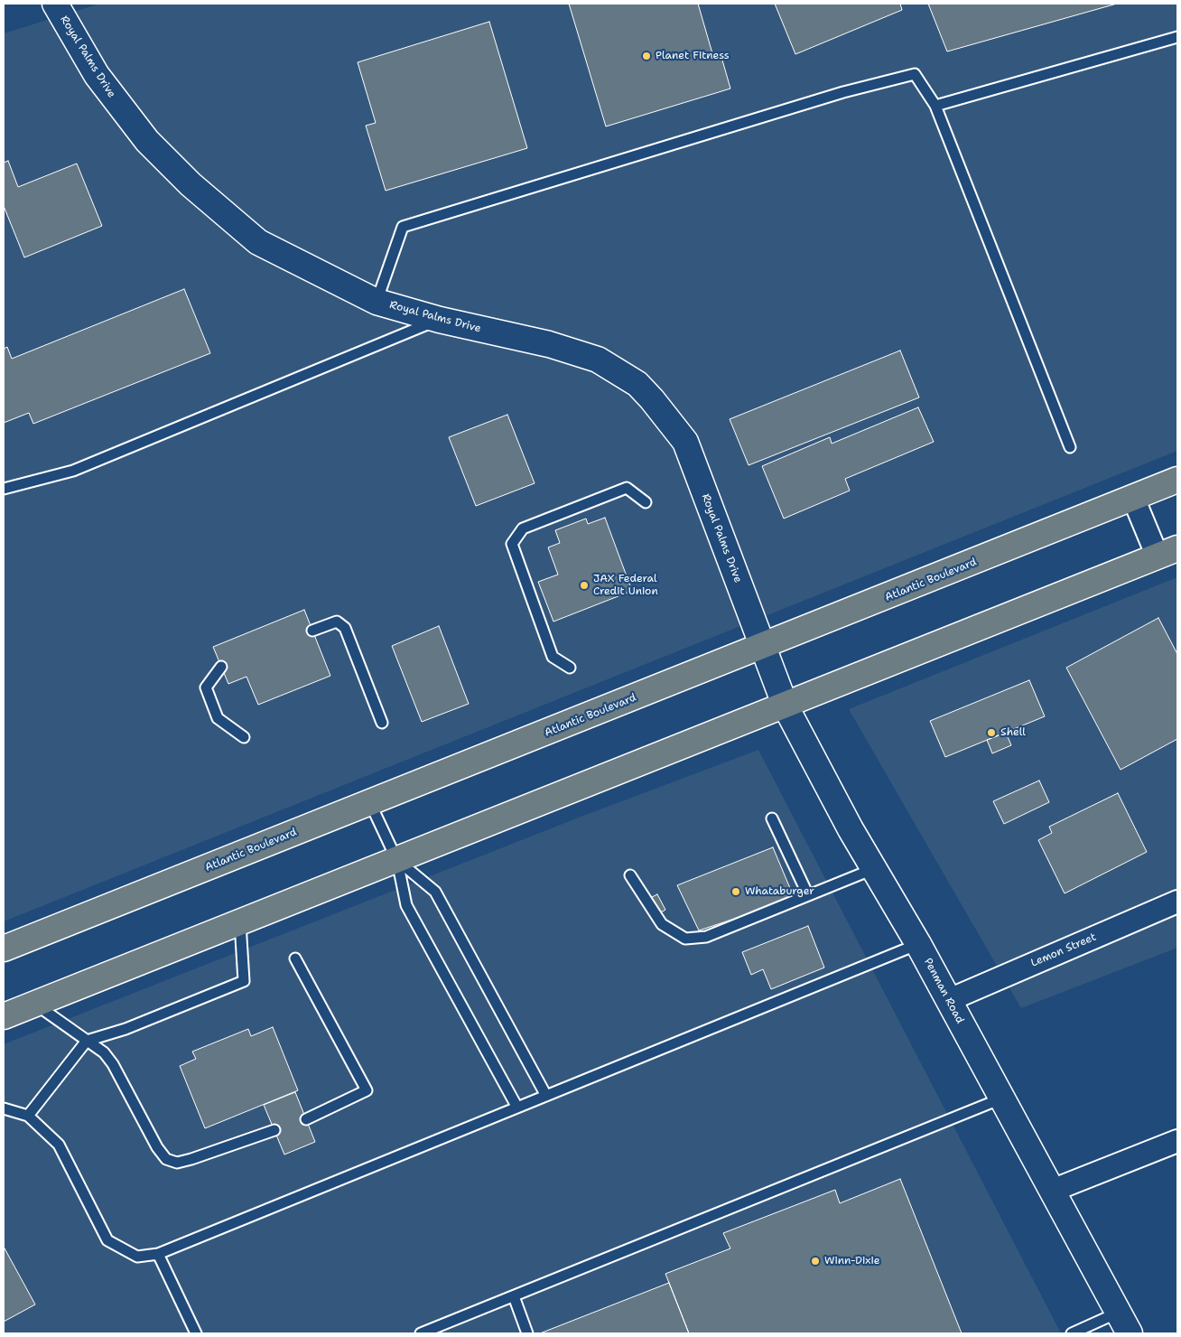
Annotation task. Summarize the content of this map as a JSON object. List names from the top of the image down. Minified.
{"streets":{"highway":["Atlantic Boulevard"],"street":["Royal Palms Drive","Lemon Street","Penman Road"]},"crossings":[["Royal Palms Drive","Atlantic Boulevard"],["Royal Palms Drive","Penman Road"],["Atlantic Boulevard","Penman Road"],["Lemon Street","Penman Road"]],"places":["Planet Fitness","JAX Federal Credit Union","Shell","Whataburger","Winn-Dixie"]}
